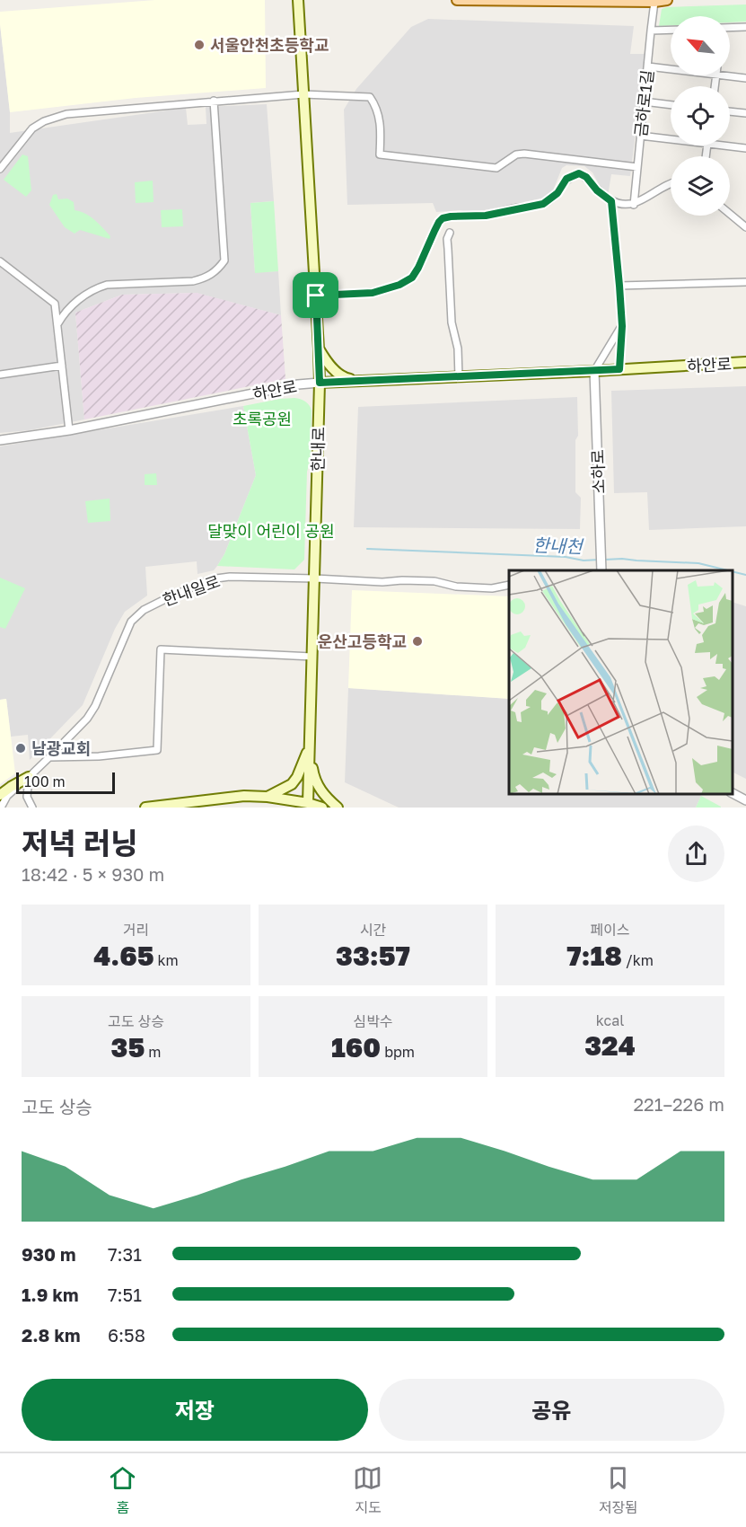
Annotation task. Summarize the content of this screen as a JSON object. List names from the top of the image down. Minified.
{"streets":{"main road":["하안로","한내로"],"street":["금하로1길","소하로","한내일로"]},"crossings":[["하안로","한내로"],["하안로","소하로"],["한내로","한내일로"]],"water":["한내천"],"parks":["초록공원","달맞이 어린이 공원"],"places":["서울안천초등학교","운산고등학교","남광교회"],"scale_bar":"100 m","north":"top left","page":{"scale":"100 m","heading":["저녁 러닝","18:42 · 5 × 930 m"],"stats":[["거리","4.65 km"],["시간","33:57"],["페이스","7:18 /km"],["고도 상승","35 m"],["심박수","160 bpm"],["kcal","324"]],"chart":["고도 상승","221–226 m"],"list":[{"name":"930 m","note":"7:31"},{"name":"1.9 km","note":"7:51"},{"name":"2.8 km","note":"6:58"}],"buttons":["저장","공유"],"tabs":["홈","지도","저장됨"]}}
